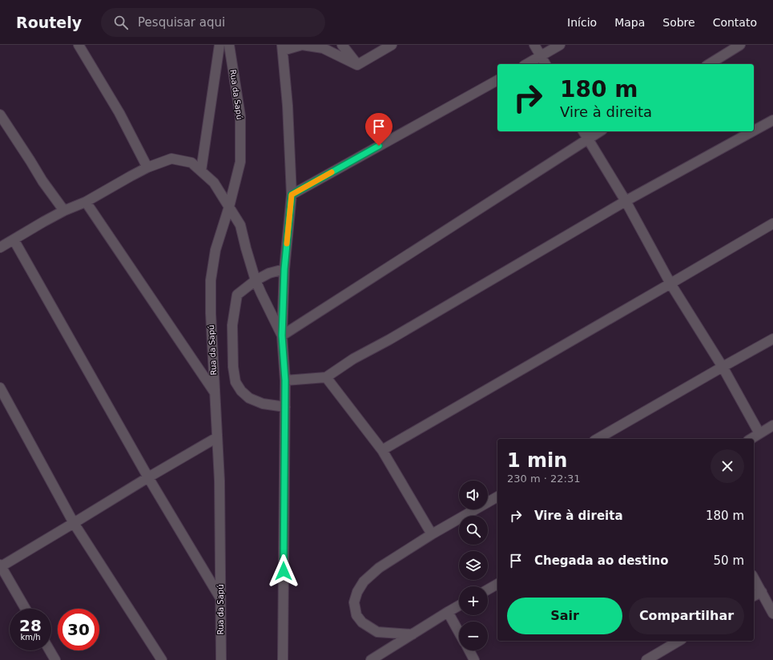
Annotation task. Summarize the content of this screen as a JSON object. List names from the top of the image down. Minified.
{"streets":{"street":["Rua da Sapú"]},"page":{"header":"Routely","search":"Pesquisar aqui","nav":["Início","Mapa","Sobre","Contato"],"turn":["180 m","Vire à direita"],"heading":["1 min","230 m · 22:31"],"map_buttons":["+","−"],"list":[{"name":"Vire à direita","value":"180 m"},{"name":"Chegada ao destino","value":"50 m"}],"buttons":["Sair","Compartilhar"],"speed":"28 km/h","limit":"30"}}
